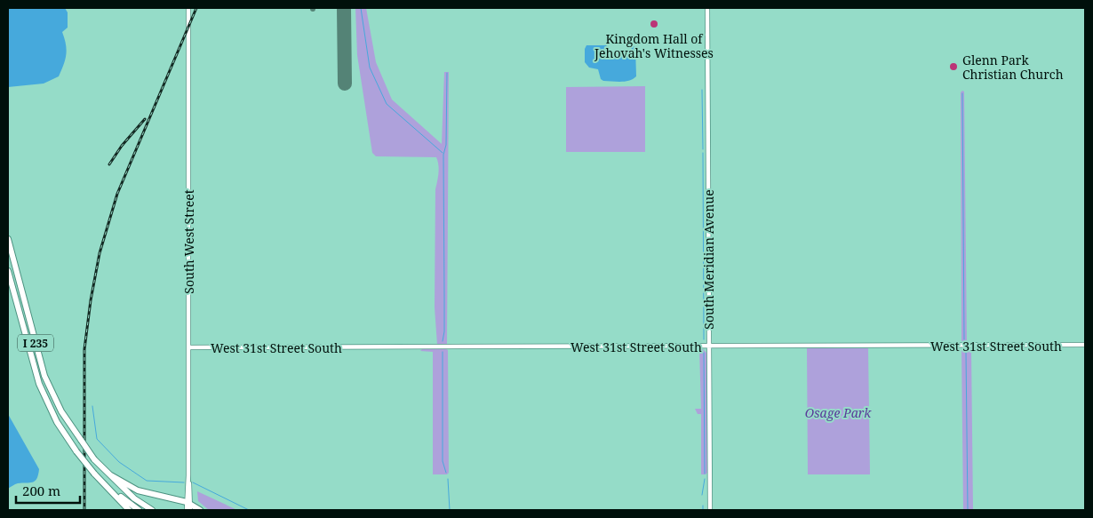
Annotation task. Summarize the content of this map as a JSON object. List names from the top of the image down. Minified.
{"streets":{"highway":["I 235"],"street":["South West Street","South Meridian Avenue","West 31st Street South"]},"crossings":[["South West Street","West 31st Street South"],["South Meridian Avenue","West 31st Street South"]],"parks":["Osage Park"],"places":["Kingdom Hall of Jehovah's Witnesses","Glenn Park Christian Church"],"scale_bar":"200 m"}
